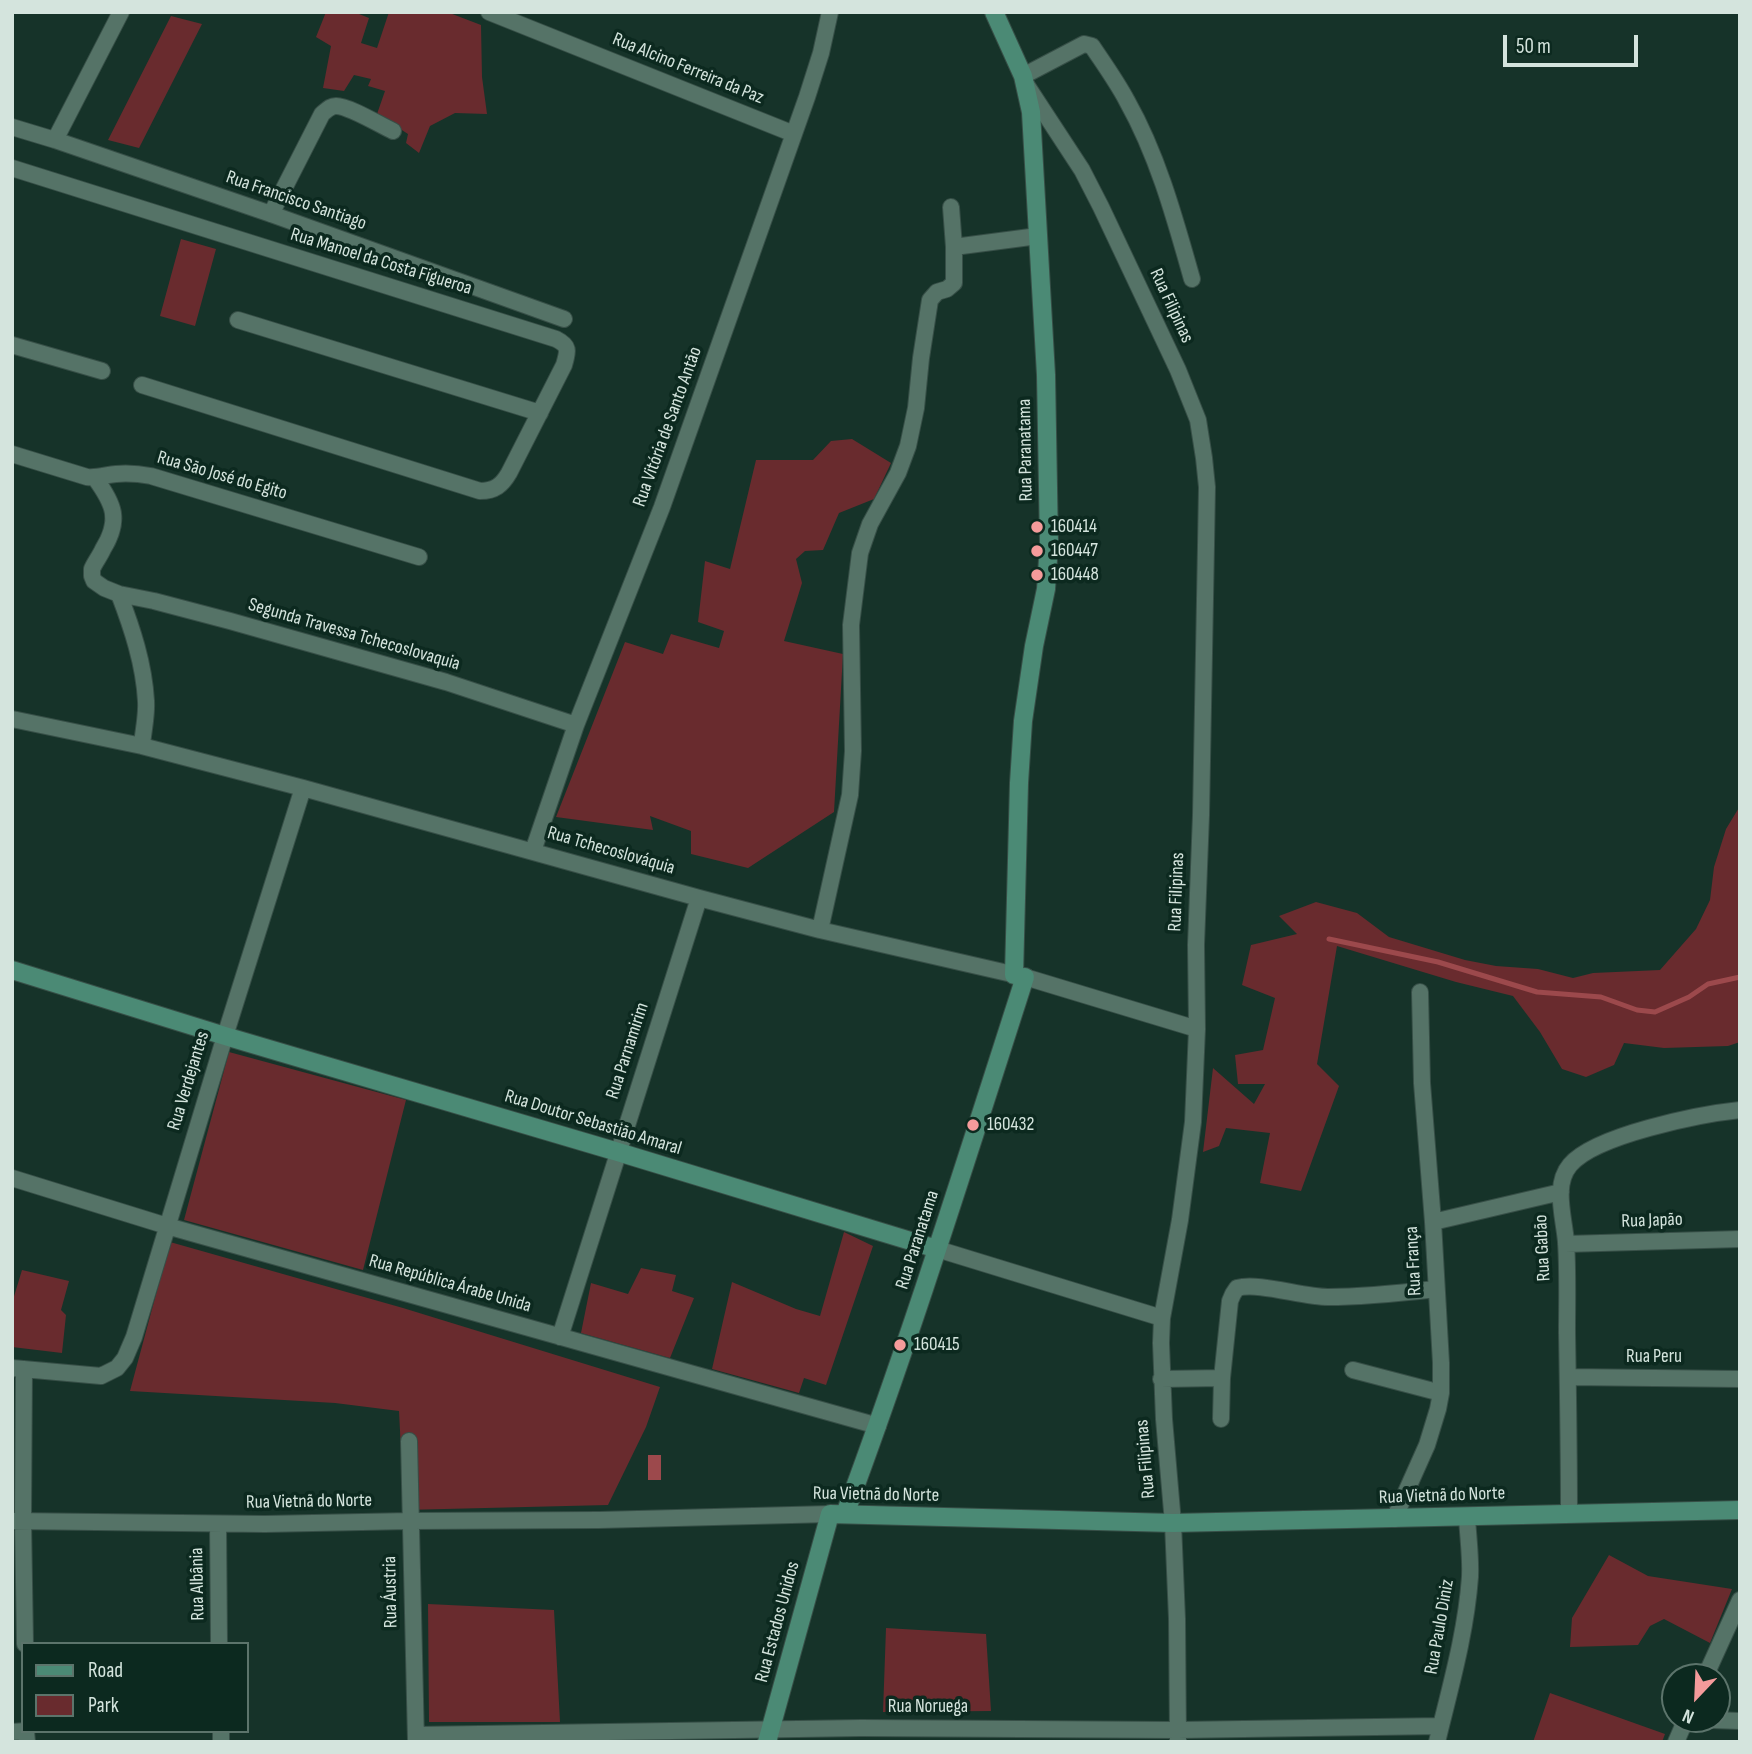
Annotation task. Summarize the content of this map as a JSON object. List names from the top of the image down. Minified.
{"streets":{"street":["Rua Alcino Ferreira da Paz","Rua Francisco Santiago","Rua Manoel da Costa Figueroa","Rua Filipinas","Rua Vitória de Santo Antão","Rua Paranatama","Rua São José do Egito","Segunda Travessa Tchecoslovaquia","Rua Tchecoslováquia","Rua Parnamirim","Rua Verdejantes","Rua Doutor Sebastião Amaral","Rua Japão","Rua Gabão","Rua França","Rua República Árabe Unida","Rua Peru","Rua Vietnã do Norte","Rua Albânia","Rua Áustria","Rua Estados Unidos","Rua Paulo Diniz","Rua Noruega"]},"crossings":[["Rua Alcino Ferreira da Paz","Rua Vitória de Santo Antão"],["Rua Filipinas","Rua Paranatama"],["Rua Filipinas","Rua Tchecoslováquia"],["Rua Filipinas","Rua Doutor Sebastião Amaral"],["Rua Filipinas","Rua Vietnã do Norte"],["Rua Filipinas","Rua Noruega"],["Rua Vitória de Santo Antão","Segunda Travessa Tchecoslovaquia"],["Rua Vitória de Santo Antão","Rua Tchecoslováquia"],["Rua Paranatama","Rua Tchecoslováquia"],["Rua Paranatama","Rua Doutor Sebastião Amaral"],["Rua Paranatama","Rua República Árabe Unida"],["Rua Paranatama","Rua Vietnã do Norte"],["Rua Paranatama","Rua Estados Unidos"],["Rua Tchecoslováquia","Rua Parnamirim"],["Rua Tchecoslováquia","Rua Verdejantes"],["Rua Parnamirim","Rua Doutor Sebastião Amaral"],["Rua Parnamirim","Rua República Árabe Unida"],["Rua Verdejantes","Rua Doutor Sebastião Amaral"],["Rua Verdejantes","Rua República Árabe Unida"],["Rua Japão","Rua Gabão"],["Rua Gabão","Rua Peru"],["Rua Gabão","Rua Vietnã do Norte"],["Rua França","Rua Vietnã do Norte"],["Rua Vietnã do Norte","Rua Albânia"],["Rua Vietnã do Norte","Rua Áustria"],["Rua Vietnã do Norte","Rua Estados Unidos"],["Rua Vietnã do Norte","Rua Paulo Diniz"],["Rua Áustria","Rua Noruega"],["Rua Estados Unidos","Rua Noruega"],["Rua Paulo Diniz","Rua Noruega"]],"places":["160414","160447","160448","160432","160415"],"legend":["Road","Park"],"scale_bar":"50 m","north":"bottom left"}
